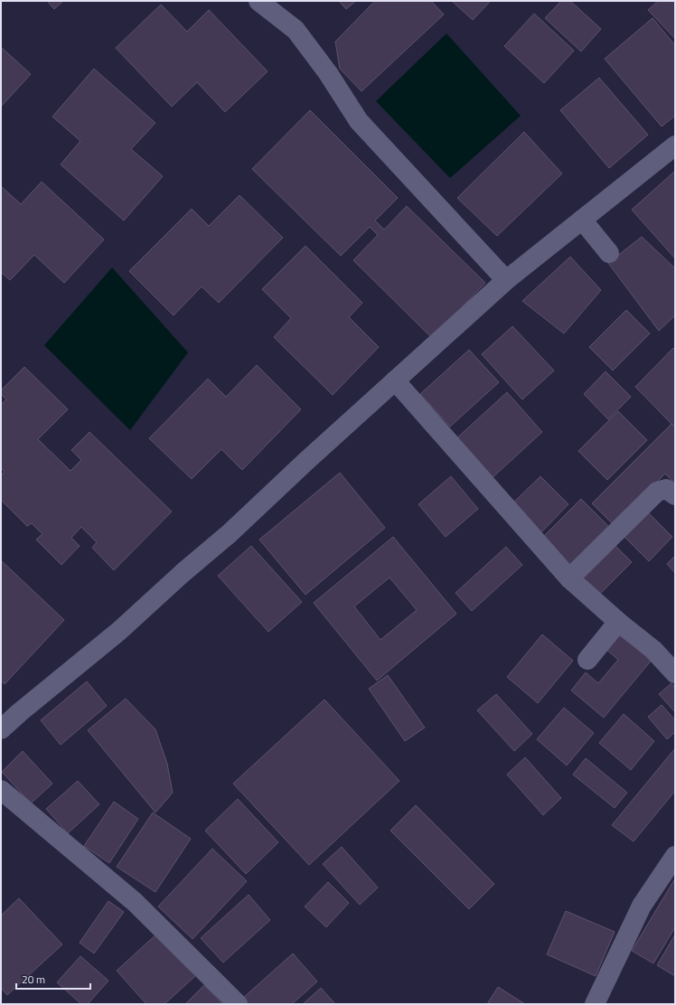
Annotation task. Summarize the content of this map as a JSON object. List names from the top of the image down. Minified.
{"scale_bar":"20 m"}
